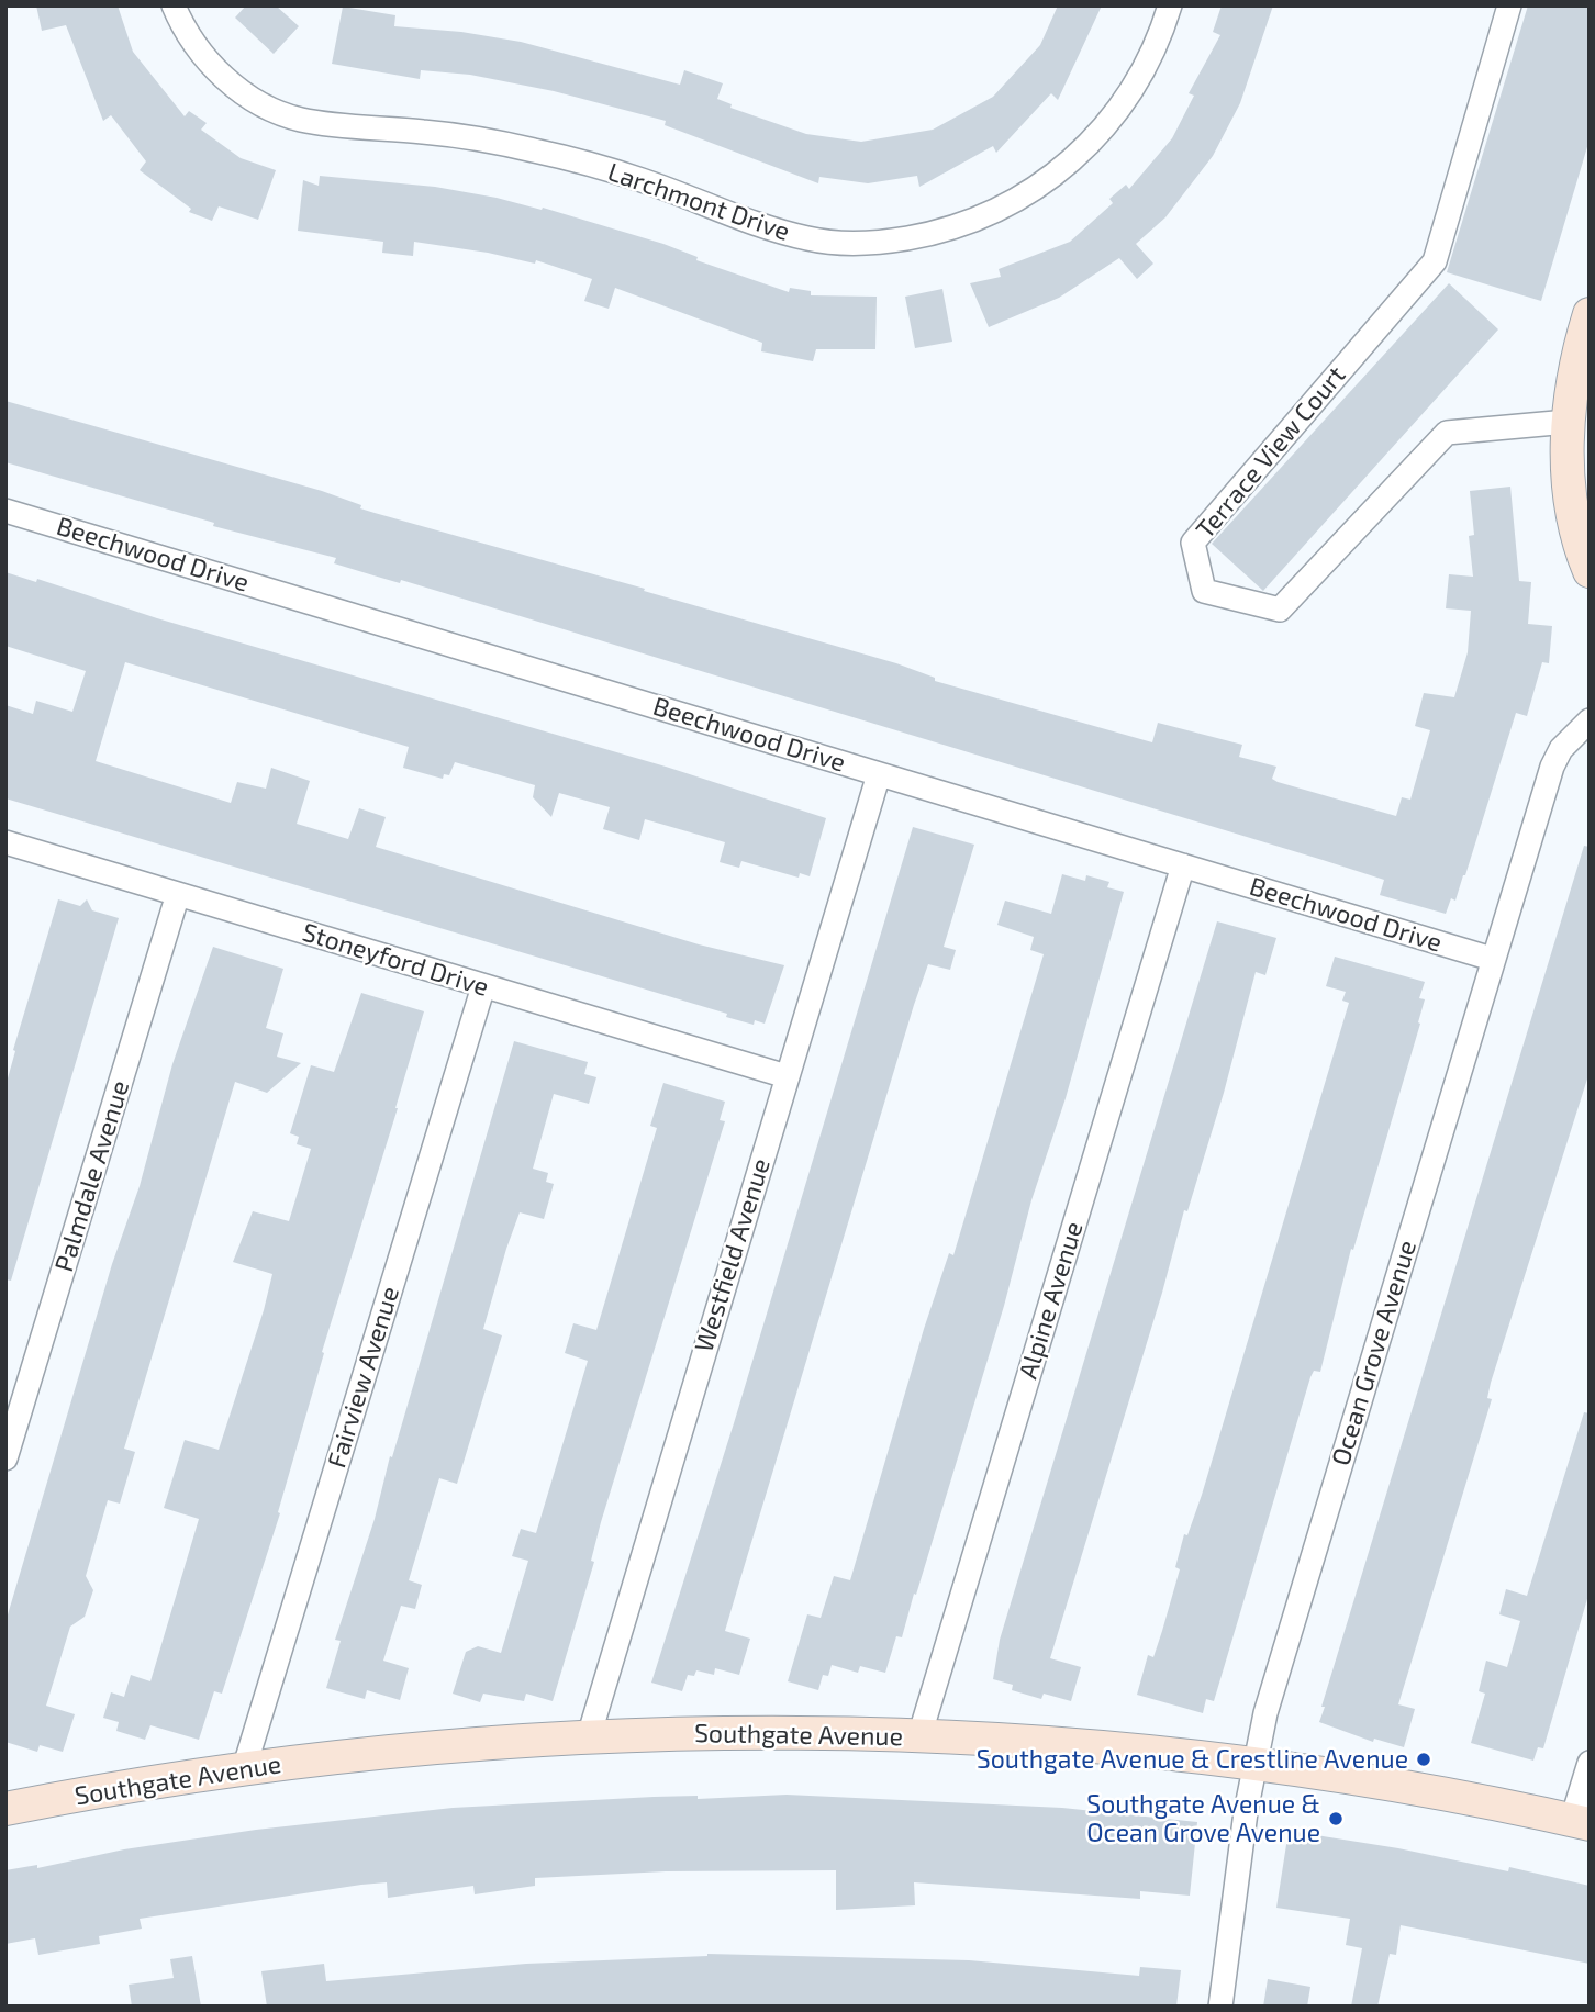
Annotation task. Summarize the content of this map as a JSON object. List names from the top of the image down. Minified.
{"streets":{"street":["Larchmont Drive","Terrace View Court","Beechwood Drive","Stoneyford Drive","Palmdale Avenue","Westfield Avenue","Alpine Avenue","Ocean Grove Avenue","Fairview Avenue","Southgate Avenue"]},"crossings":[["Beechwood Drive","Westfield Avenue"],["Beechwood Drive","Alpine Avenue"],["Beechwood Drive","Ocean Grove Avenue"],["Stoneyford Drive","Palmdale Avenue"],["Stoneyford Drive","Westfield Avenue"],["Stoneyford Drive","Fairview Avenue"],["Westfield Avenue","Southgate Avenue"],["Alpine Avenue","Southgate Avenue"],["Ocean Grove Avenue","Southgate Avenue"],["Fairview Avenue","Southgate Avenue"]],"places":["Southgate Avenue & Crestline Avenue","Southgate Avenue & Ocean Grove Avenue"]}
